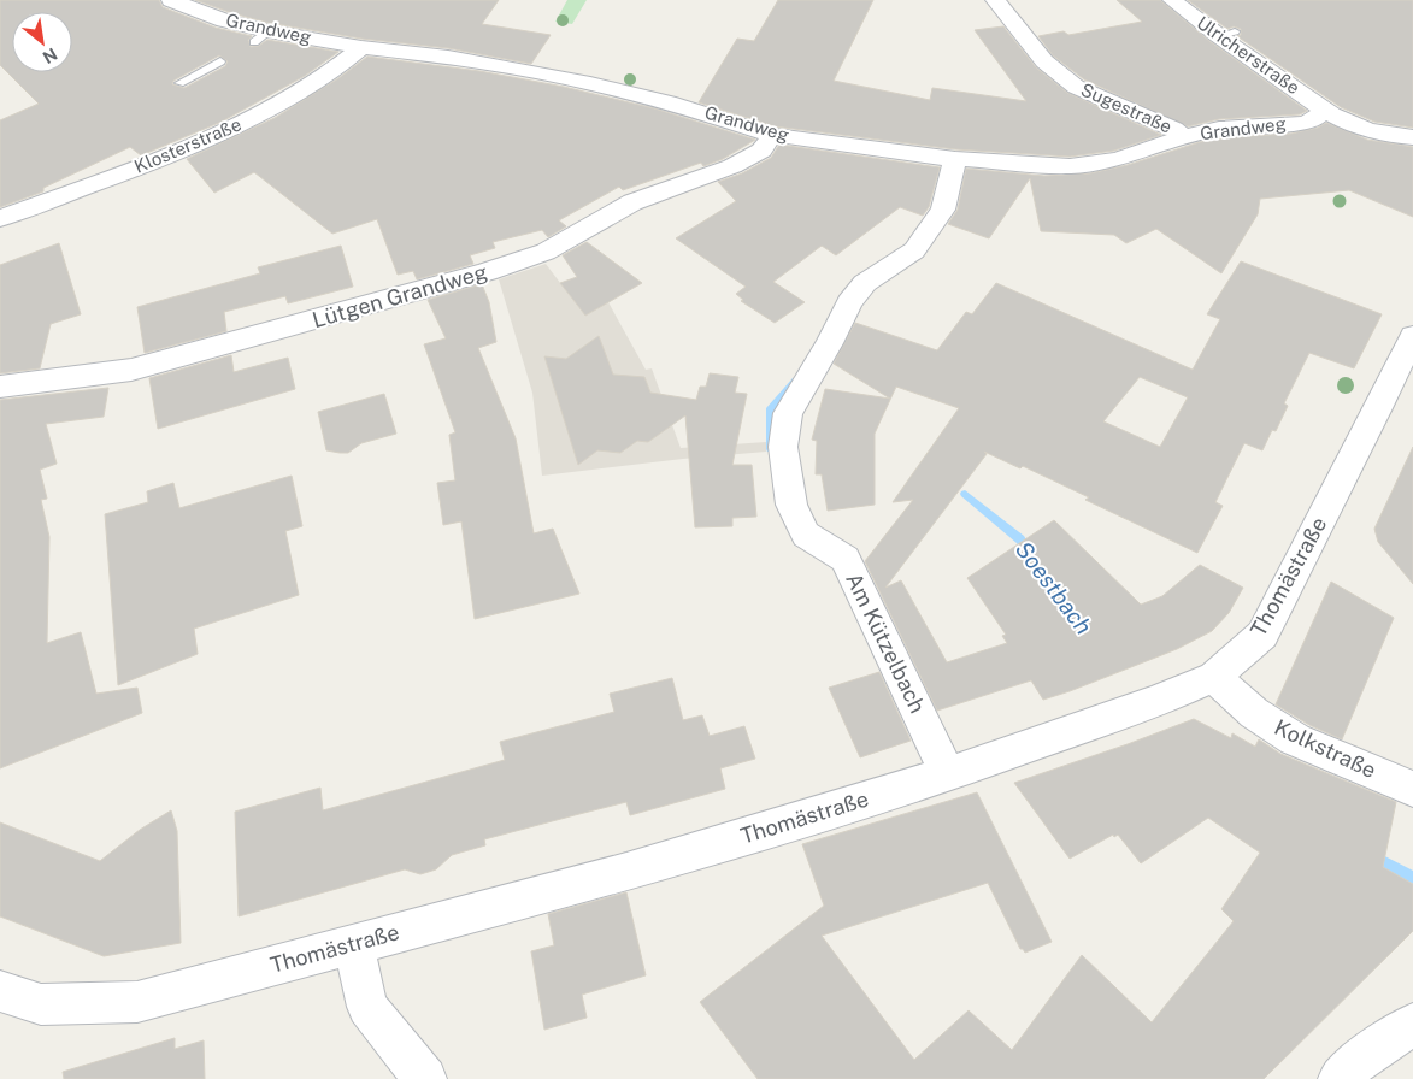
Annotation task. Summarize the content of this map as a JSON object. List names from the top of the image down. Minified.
{"streets":{"street":["Grandweg","Ulricherstraße","Sugestraße","Klosterstraße","Lütgen Grandweg","Thomästraße","Am Kützelbach","Kolkstraße"]},"crossings":[["Grandweg","Ulricherstraße"],["Grandweg","Sugestraße"],["Grandweg","Klosterstraße"],["Grandweg","Lütgen Grandweg"],["Grandweg","Am Kützelbach"],["Thomästraße","Am Kützelbach"],["Thomästraße","Kolkstraße"]],"water":["Soestbach"],"north":"bottom right"}
